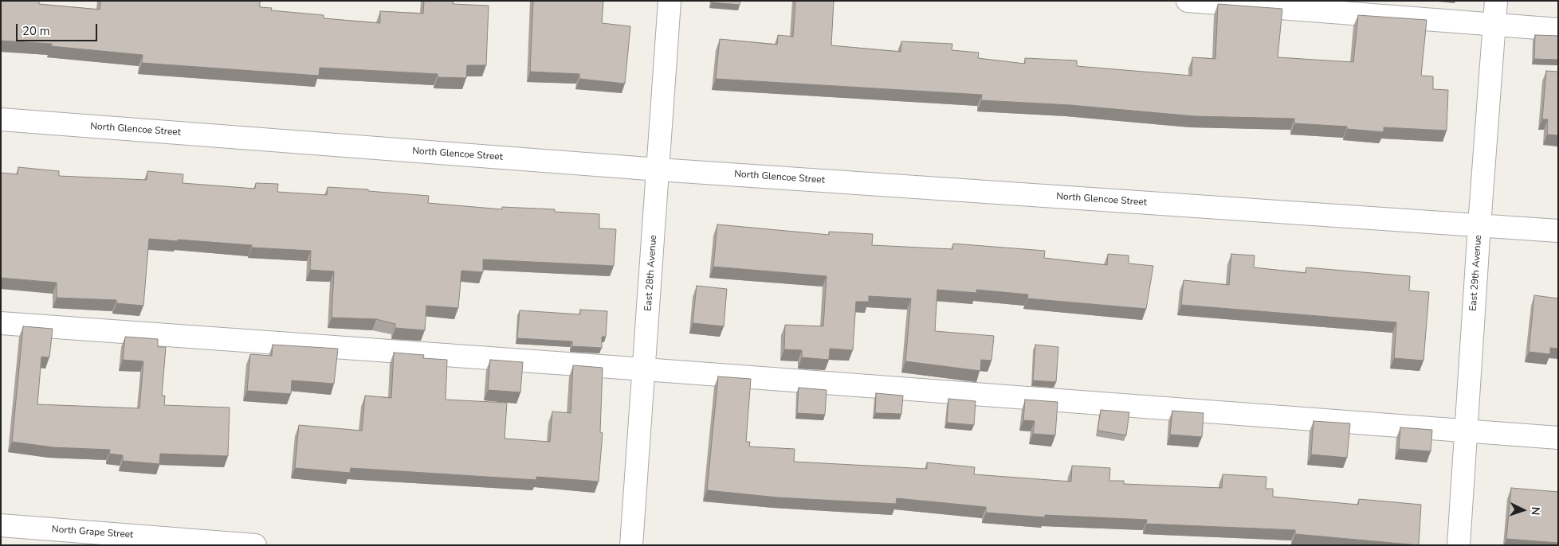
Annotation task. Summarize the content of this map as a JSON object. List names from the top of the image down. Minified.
{"streets":{"street":["North Glencoe Street","East 28th Avenue","East 29th Avenue","North Grape Street"]},"crossings":[["North Glencoe Street","East 28th Avenue"],["North Glencoe Street","East 29th Avenue"]],"scale_bar":"20 m","north":"right"}
